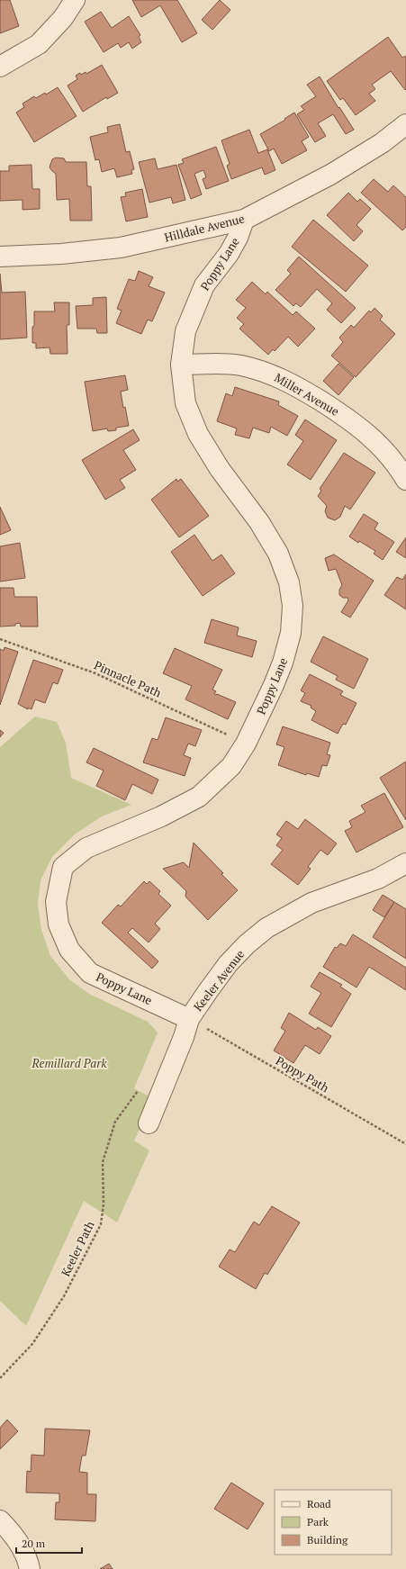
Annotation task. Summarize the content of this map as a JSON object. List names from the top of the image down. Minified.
{"streets":{"street":["Hilldale Avenue","Poppy Lane","Miller Avenue","Keeler Avenue"],"path":["Pinnacle Path","Poppy Path","Keeler Path"]},"crossings":[["Hilldale Avenue","Poppy Lane"],["Poppy Lane","Miller Avenue"],["Poppy Lane","Pinnacle Path"],["Poppy Lane","Keeler Avenue"],["Poppy Lane","Poppy Path"],["Keeler Avenue","Poppy Path"]],"parks":["Remillard Park"],"legend":["Road","Park","Building"],"scale_bar":"20 m"}
